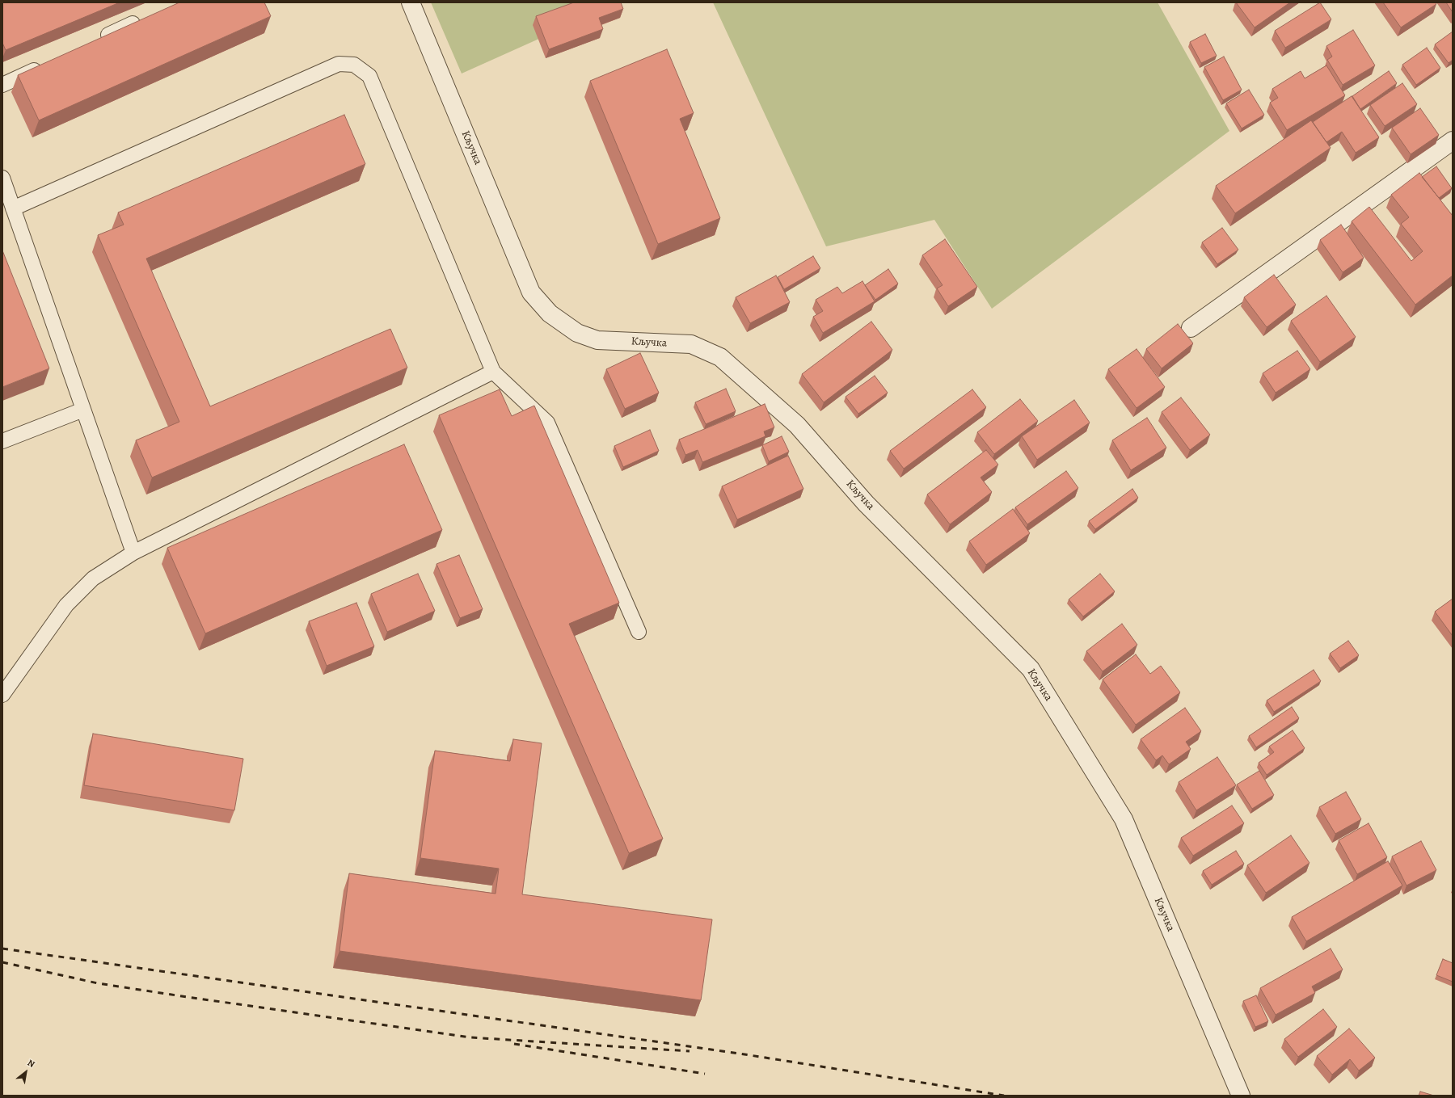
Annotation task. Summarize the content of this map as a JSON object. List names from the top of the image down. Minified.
{"streets":{"street":["Кључка"]},"north":"top right"}
